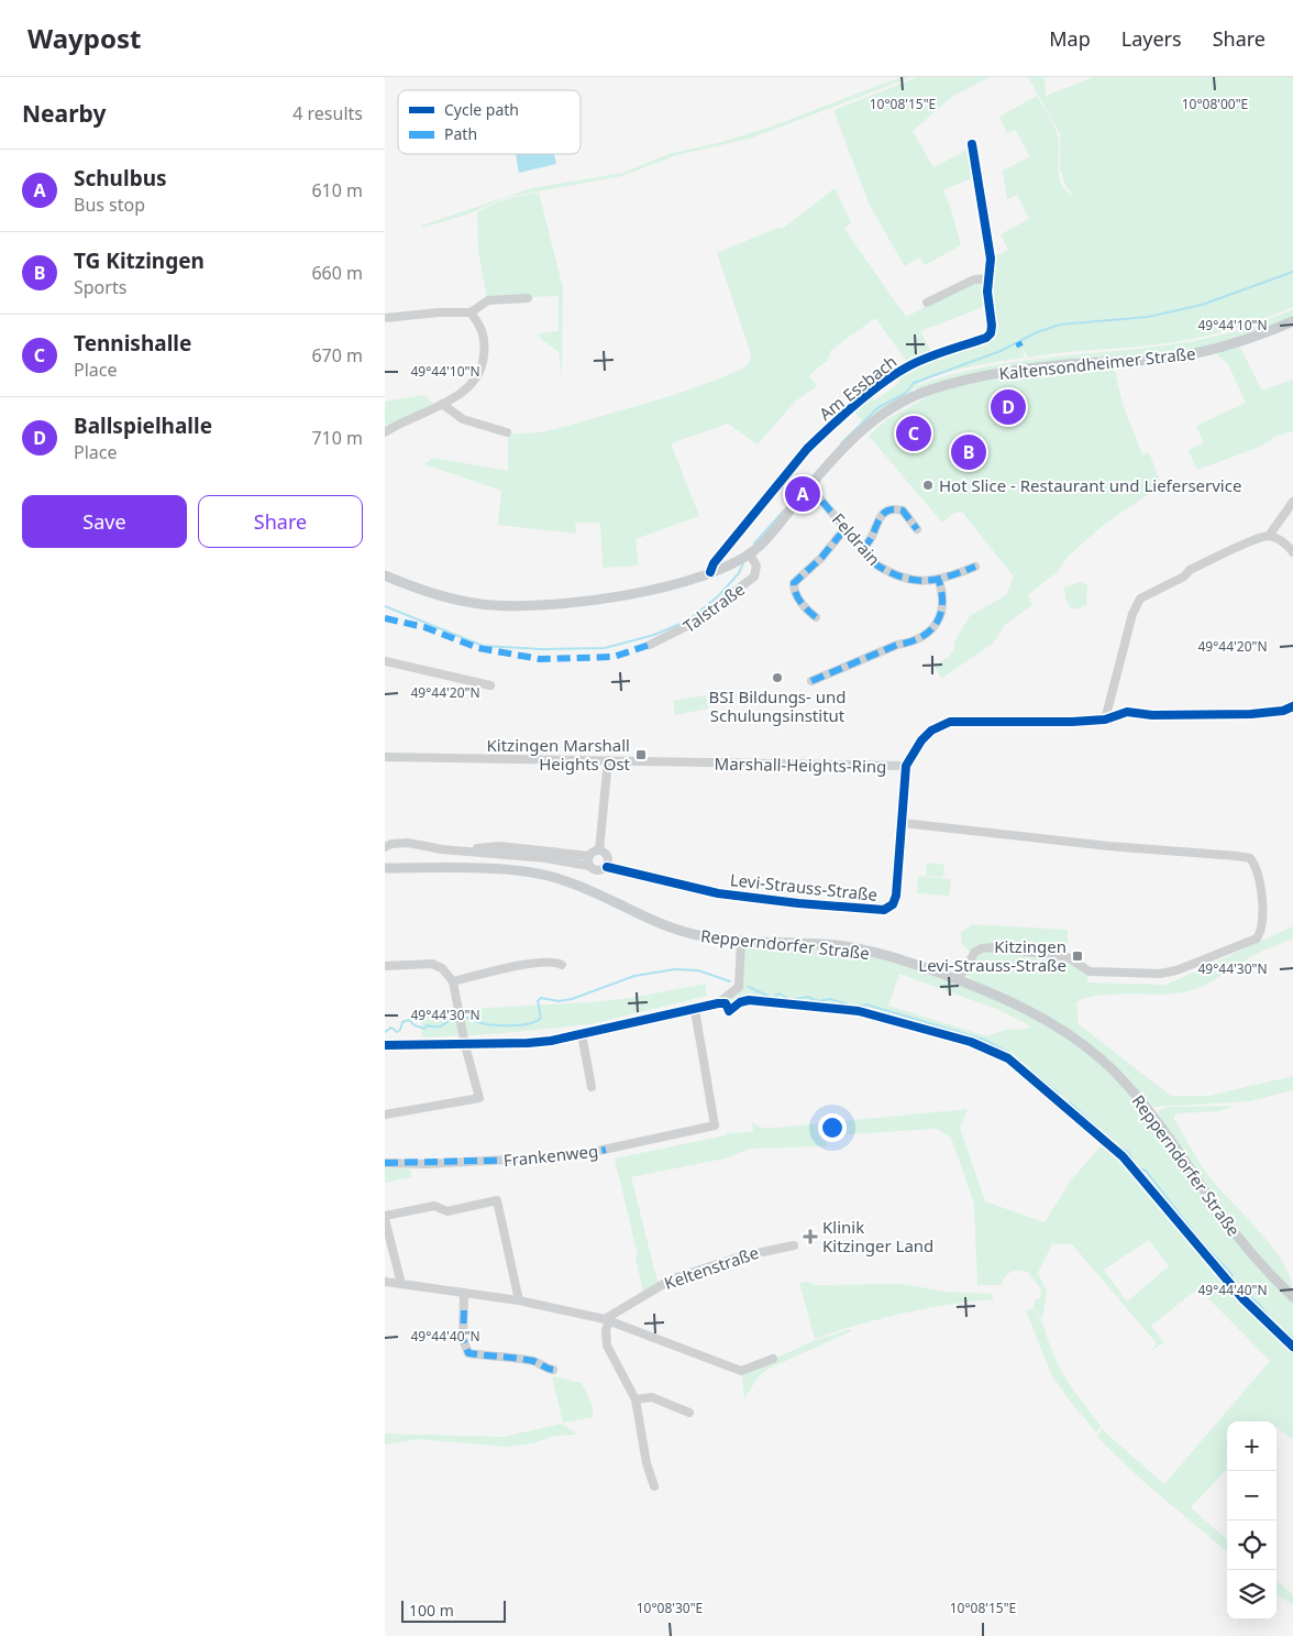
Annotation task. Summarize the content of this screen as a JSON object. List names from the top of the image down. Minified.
{"streets":{"main road":["Kaltensondheimer Straße","Repperndorfer Straße"],"street":["Am Essbach","Feldrain","Talstraße","Marshall-Heights-Ring","Levi-Strauss-Straße","Frankenweg","Keltenstraße"]},"crossings":[["Kaltensondheimer Straße","Am Essbach"],["Kaltensondheimer Straße","Feldrain"],["Kaltensondheimer Straße","Talstraße"],["Marshall-Heights-Ring","Levi-Strauss-Straße"]],"places":{"other":["Hot Slice - Restaurant und Lieferservice","BSI Bildungs- und Schulungsinstitut"],"transit":["Kitzingen Marshall Heights Ost","Kitzingen Levi-Strauss-Straße"],"health":["Klinik Kitzinger Land"]},"legend":["Cycle path","Path"],"scale_bar":"100 m","page":{"header":"Waypost","nav":["Map","Layers","Share"],"heading":["Nearby","4 results"],"list":[{"mark":"A","name":"Schulbus","note":"Bus stop","value":"610 m"},{"mark":"B","name":"TG Kitzingen","note":"Sports","value":"660 m"},{"mark":"C","name":"Tennishalle","note":"Place","value":"670 m"},{"mark":"D","name":"Ballspielhalle","note":"Place","value":"710 m"}],"pins":["D","C","B","A"],"buttons":["Save","Share"],"map_buttons":["+","−"],"scale":"100 m"},"coordinates":["10°08'00\"E","10°08'15\"E","49°44'10\"N","49°44'20\"N","49°44'30\"N","49°44'40\"N","10°08'30\"E"]}
